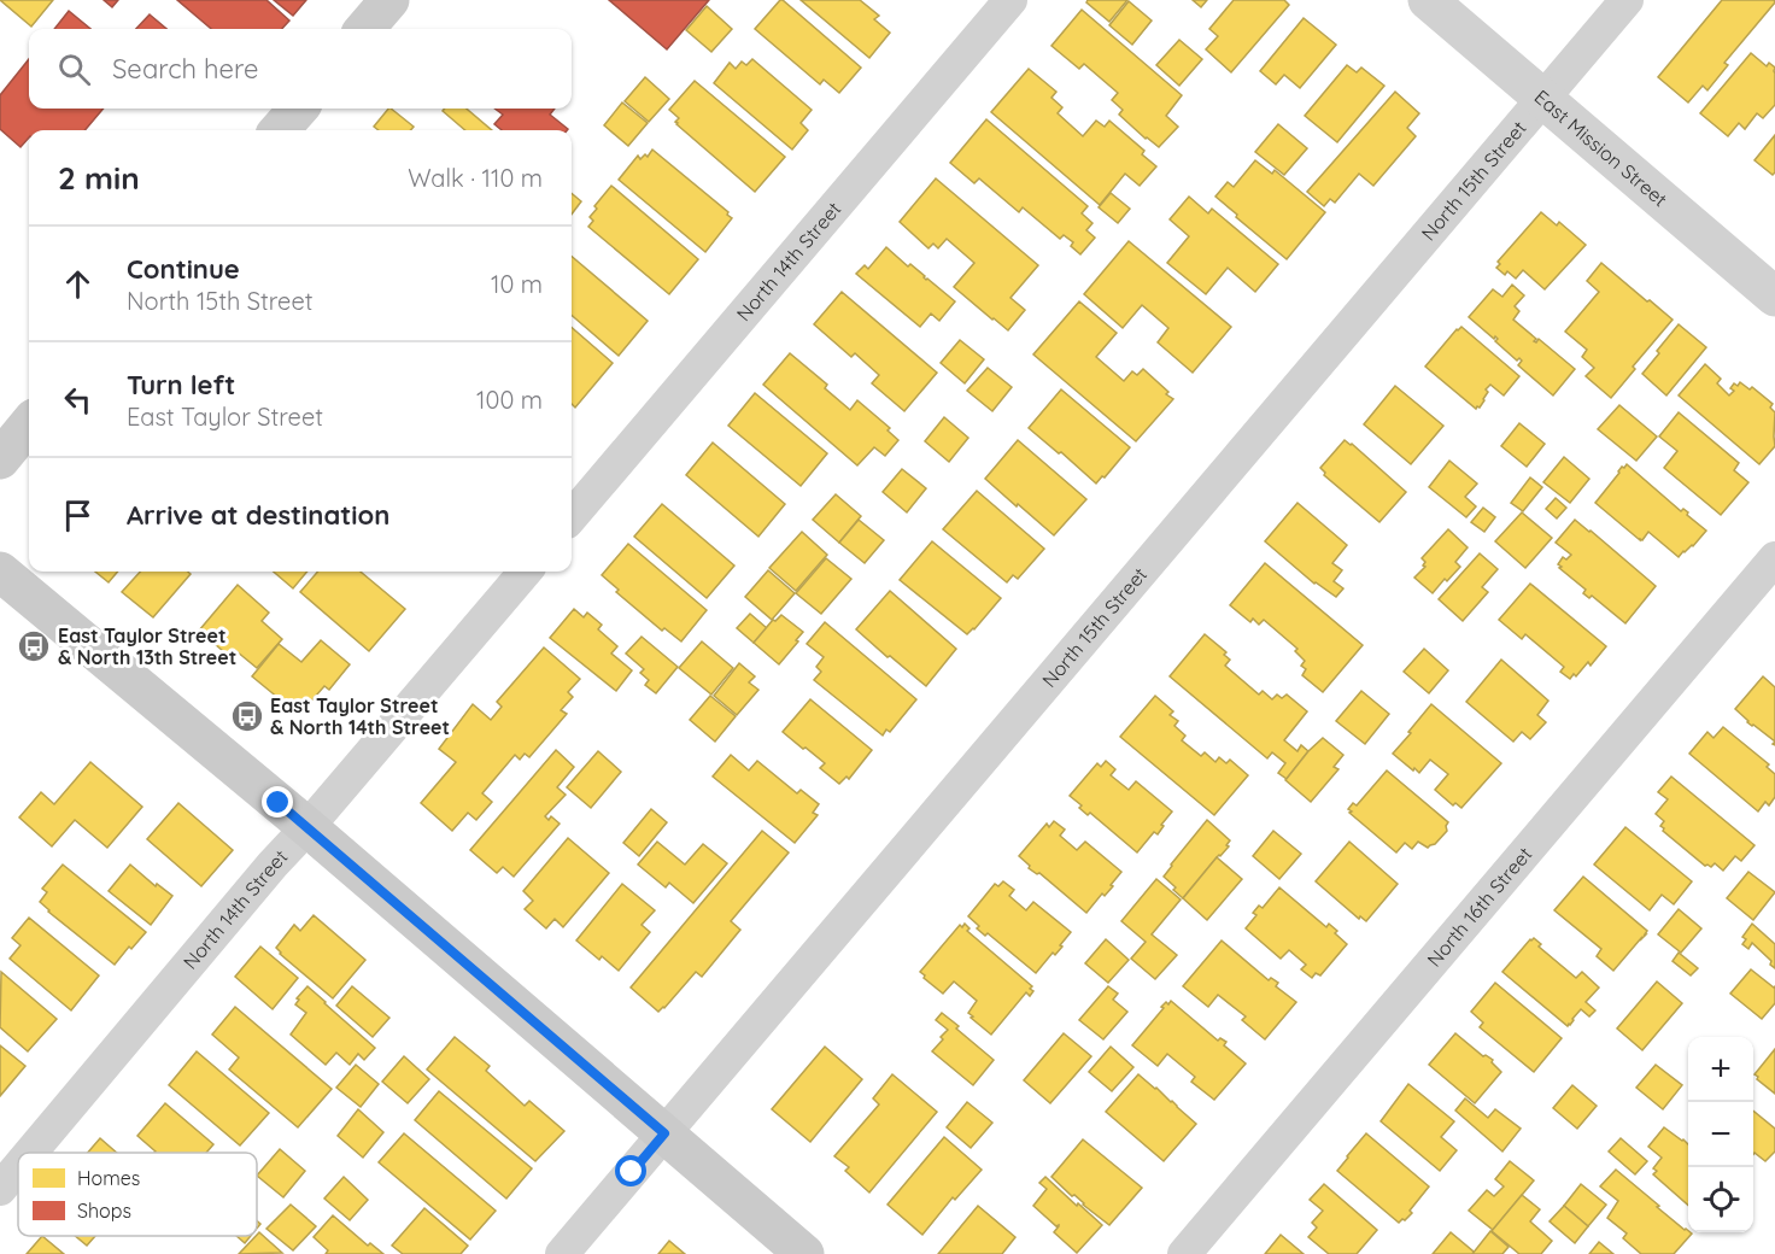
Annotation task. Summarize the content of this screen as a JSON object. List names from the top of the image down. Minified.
{"streets":{"street":["East Mission Street","North 15th Street","North 14th Street","North 16th Street"]},"crossings":[["East Mission Street","North 15th Street"]],"places":{"bus stop":["East Taylor Street & North 13th Street","East Taylor Street & North 14th Street"]},"legend":["Homes","Shops"],"page":{"search":"Search here","heading":["2 min","Walk · 110 m"],"list":[["Continue","North 15th Street","10 m"],["Turn left","East Taylor Street","100 m"],"Arrive at destination"],"map_buttons":["+","−"]}}
